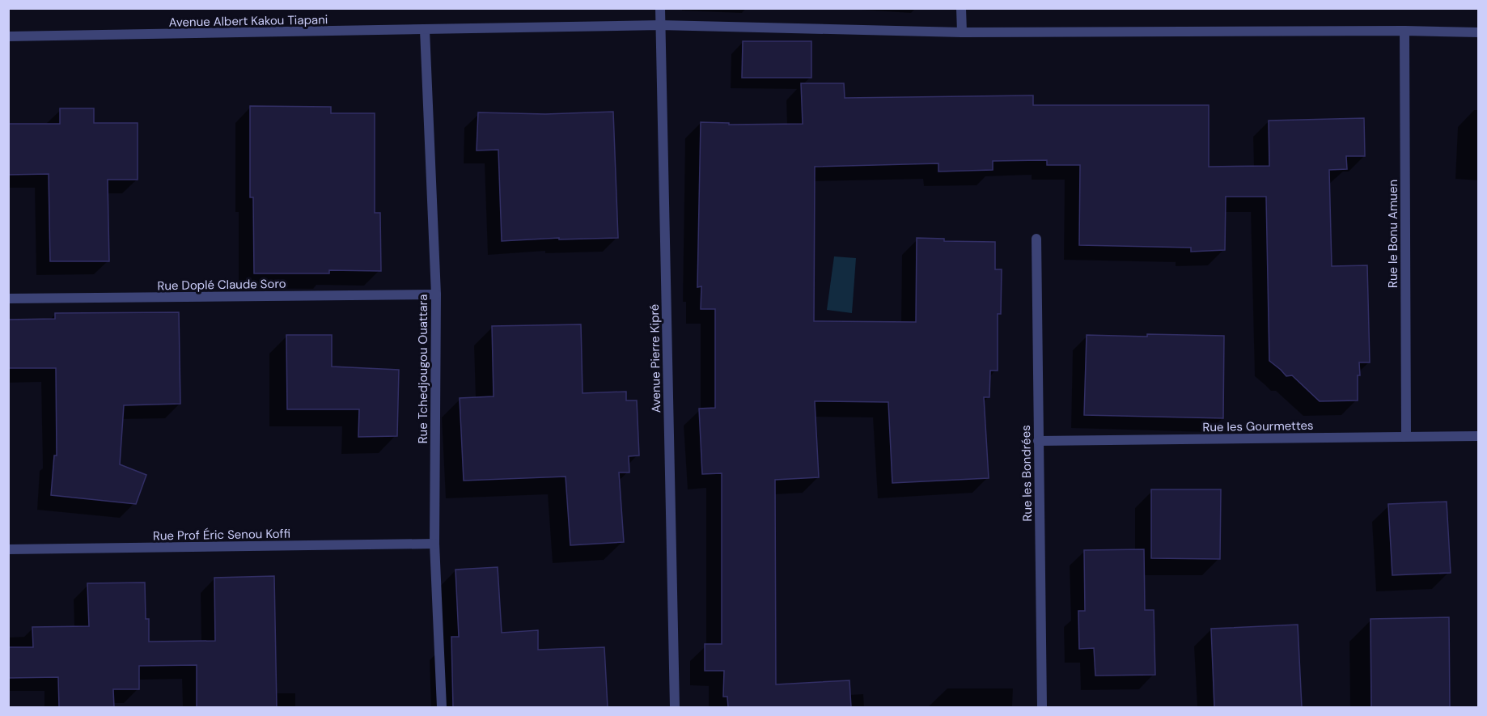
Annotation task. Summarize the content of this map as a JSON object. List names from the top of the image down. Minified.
{"streets":{"street":["Avenue Albert Kakou Tiapani","Rue le Bonu Amuen","Rue Doplé Claude Soro","Avenue Pierre Kipré","Rue Tchedjougou Ouattara","Rue les Gourmettes","Rue les Bondrées","Rue Prof Éric Senou Koffi"]},"crossings":[["Avenue Albert Kakou Tiapani","Rue le Bonu Amuen"],["Avenue Albert Kakou Tiapani","Avenue Pierre Kipré"],["Avenue Albert Kakou Tiapani","Rue Tchedjougou Ouattara"],["Rue le Bonu Amuen","Rue les Gourmettes"],["Rue Doplé Claude Soro","Rue Tchedjougou Ouattara"],["Rue Tchedjougou Ouattara","Rue Prof Éric Senou Koffi"],["Rue les Gourmettes","Rue les Bondrées"]]}
